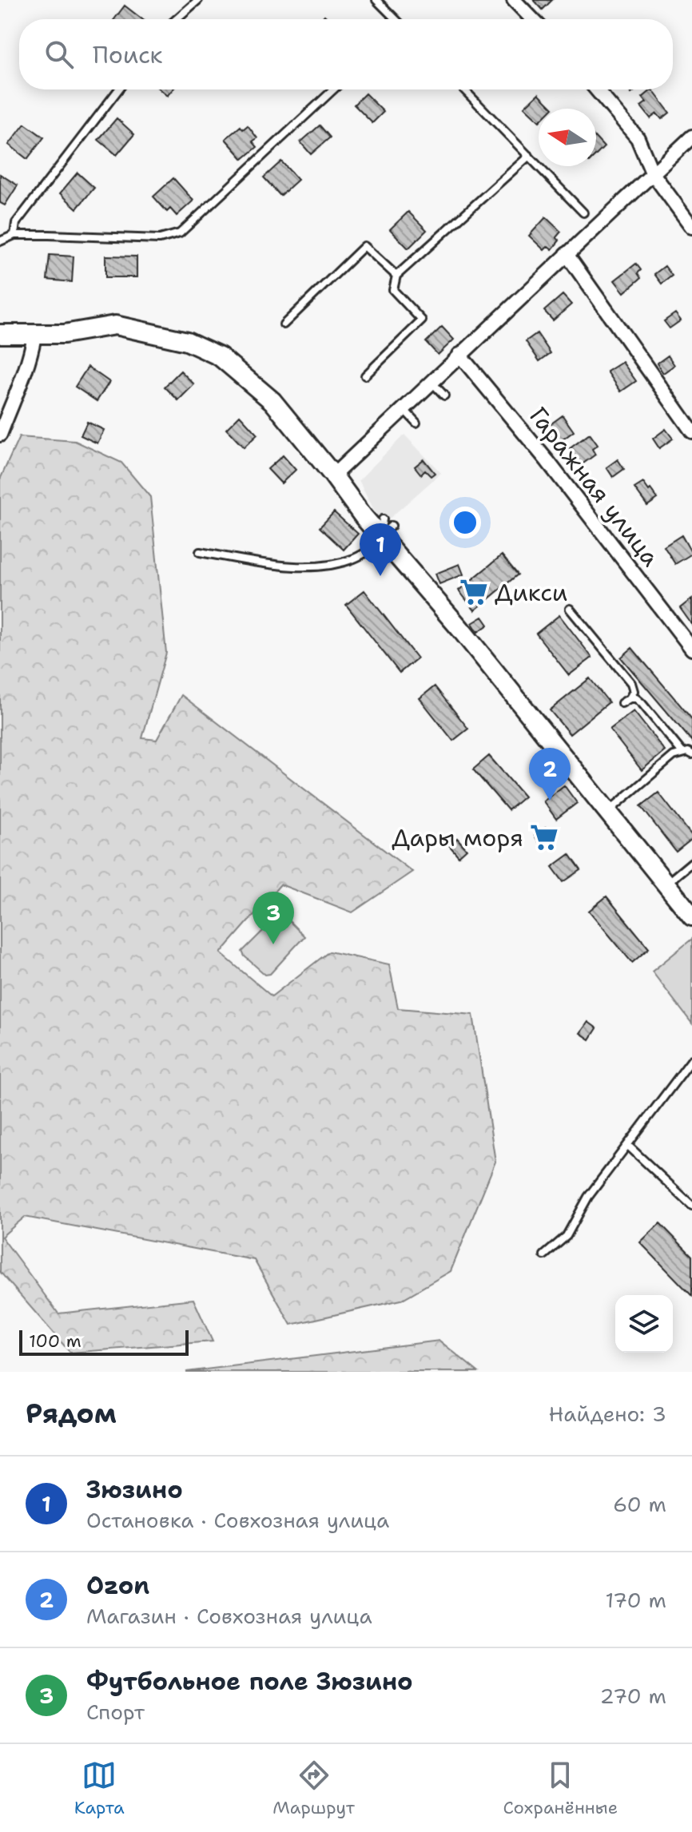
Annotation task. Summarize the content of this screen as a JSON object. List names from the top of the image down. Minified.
{"streets":{"street":["Гаражная улица"]},"places":{"supermarket":["Дикси","Дары моря"]},"scale_bar":"100 m","north":"left","page":{"search":"Поиск","pins":["1","2","3"],"scale":"100 m","heading":["Рядом","Найдено: 3"],"list":[{"mark":"1","name":"Зюзино","note":"Остановка · Совхозная улица","value":"60 m"},{"mark":"2","name":"Ozon","note":"Магазин · Совхозная улица","value":"170 m"},{"mark":"3","name":"Футбольное поле Зюзино","note":"Спорт","value":"270 m"}],"nav":["Карта","Маршрут","Сохранённые"]}}
